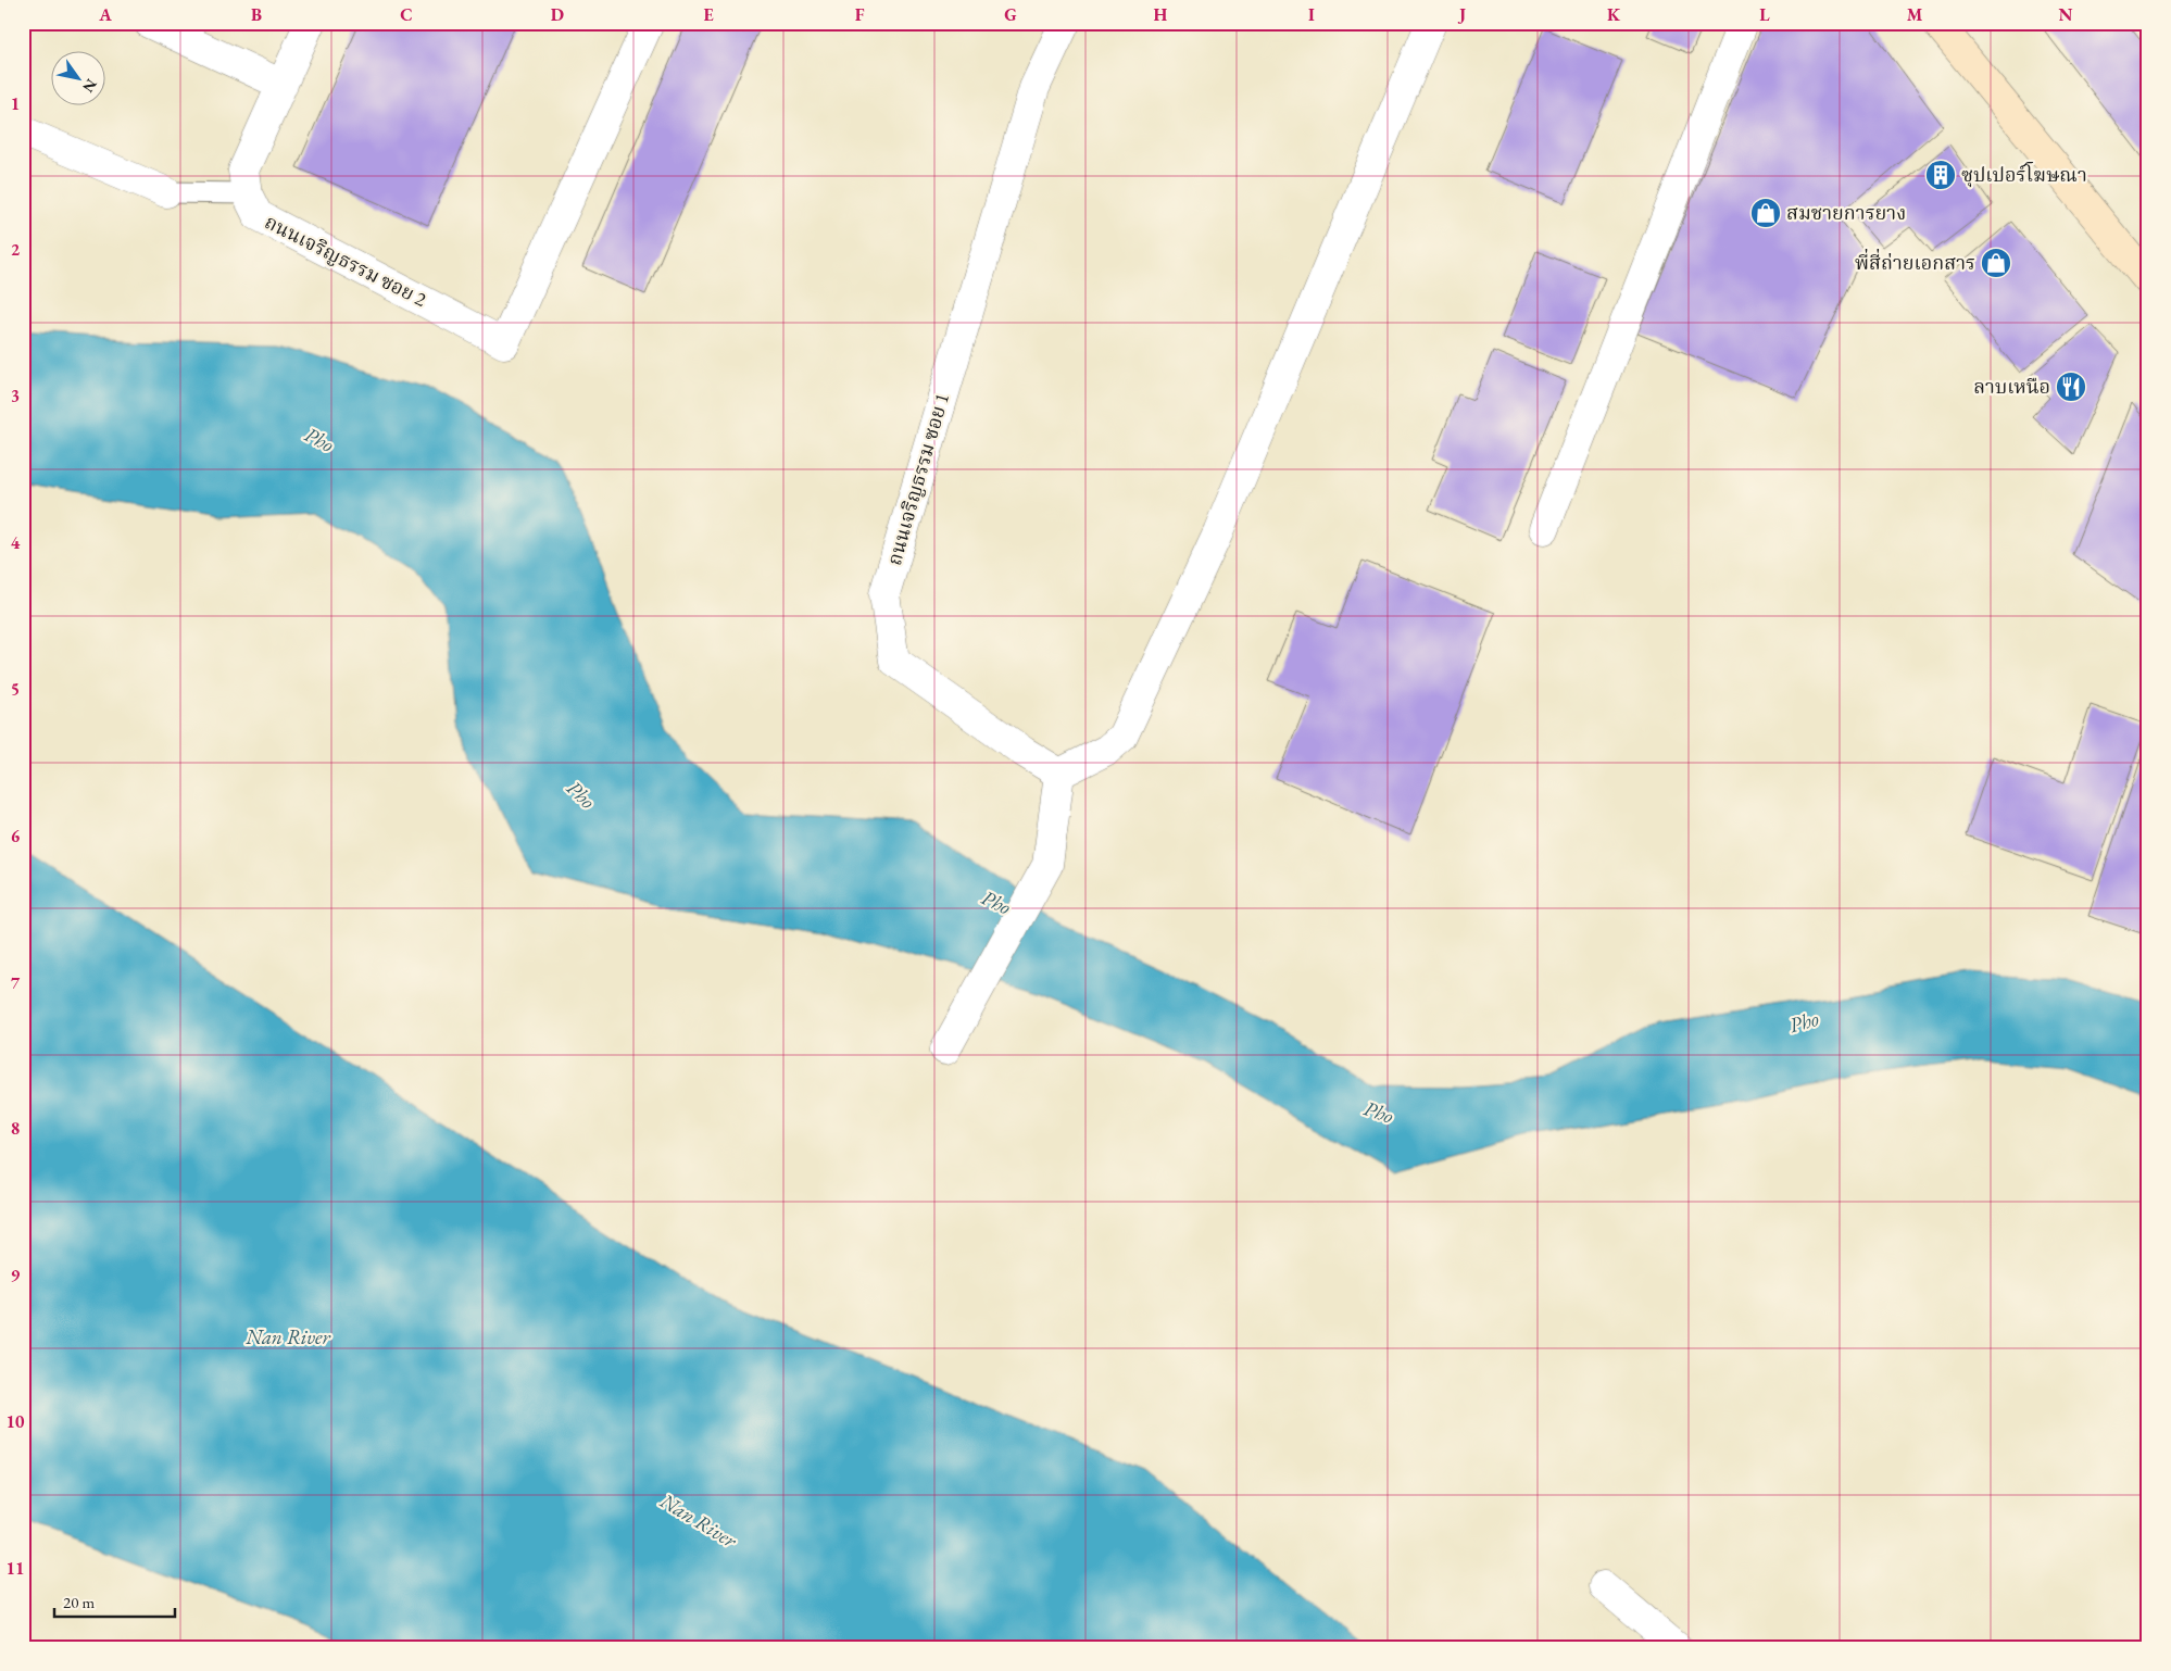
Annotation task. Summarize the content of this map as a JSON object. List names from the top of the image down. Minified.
{"streets":{"street":["ถนนเจริญธรรม ซอย 2","ถนนเจริญธรรม ซอย 1"]},"water":["Pho","Nan River"],"places":{"building":["ซุปเปอร์โฆษณา"],"shop":["สมชายการยาง","พี่สี่ถ่ายเอกสาร"],"restaurant":["ลาบเหนือ"]},"scale_bar":"20 m","north":"bottom right","grid":{"columns":["A","B","C","D","E","F","G","H","I","J","K","L","M","N"],"rows":["1","2","3","4","5","6","7","8","9","10","11"]}}
